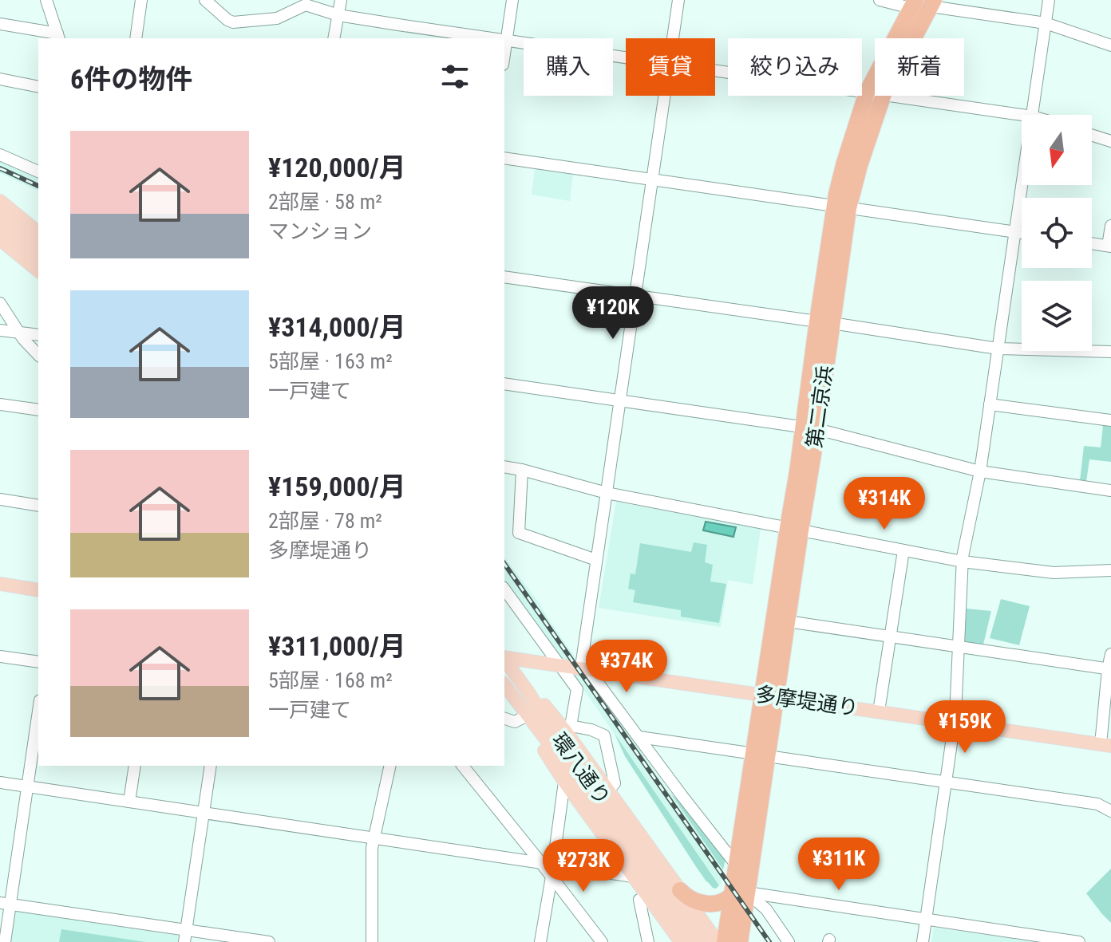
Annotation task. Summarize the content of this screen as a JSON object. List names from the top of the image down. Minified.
{"streets":{"highway":["第二京浜"],"main road":["多摩堤通り","環八通り"]},"crossings":[["第二京浜","多摩堤通り"]],"north":"bottom","page":{"chip":["購入","賃貸","絞り込み","新着"],"heading":"6件の物件","list":[{"name":"¥120,000/月","note":"2部屋 · 58 m² · マンション"},{"name":"¥314,000/月","note":"5部屋 · 163 m² · 一戸建て"},{"name":"¥159,000/月","note":"2部屋 · 78 m² · 多摩堤通り"},{"name":"¥311,000/月","note":"5部屋 · 168 m² · 一戸建て"}],"price":["¥120K","¥314K","¥374K","¥159K","¥311K","¥273K"]}}
